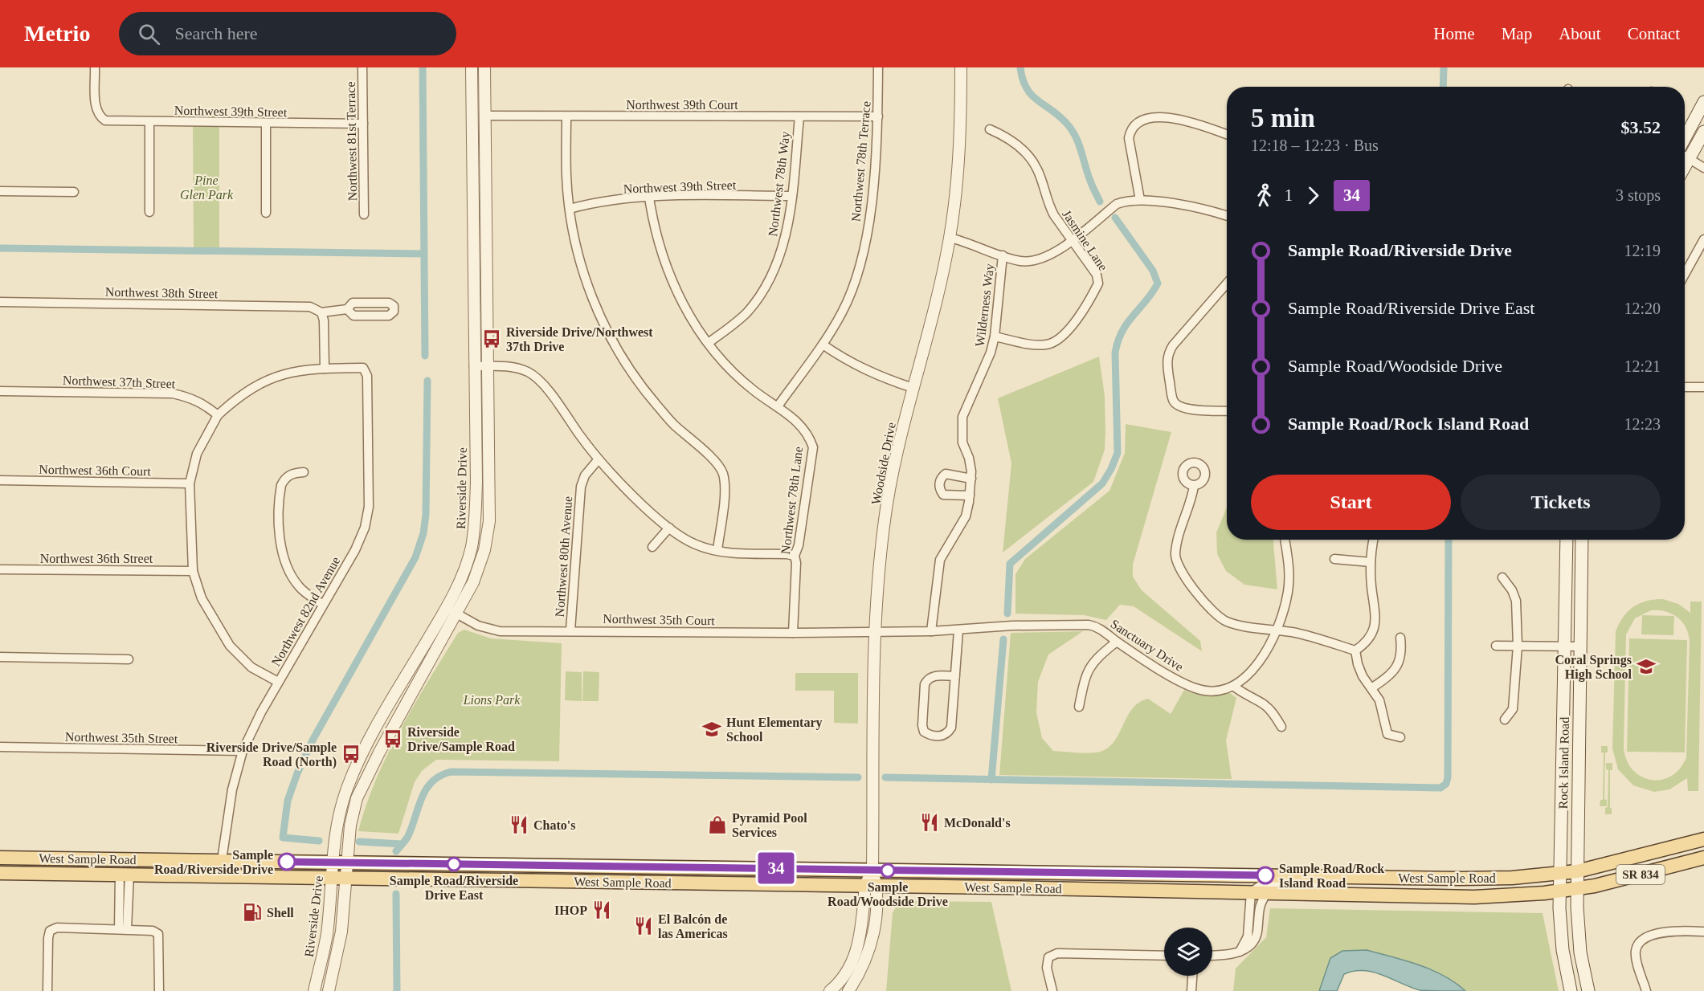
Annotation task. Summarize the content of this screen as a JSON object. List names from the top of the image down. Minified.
{"streets":{"main road":["Rock Island Road","West Sample Road","SR 834"],"street":["Northwest 39th Court","Northwest 39th Street","Northwest 81st Terrace","Northwest 78th Terrace","Northwest 78th Way","Jasmine Lane","Northwest 38th Street","Wilderness Way","Northwest 37th Street","Woodside Drive","Northwest 36th Court","Riverside Drive","Northwest 78th Lane","Northwest 80th Avenue","Northwest 36th Street","Northwest 82nd Avenue","Northwest 35th Court","Sanctuary Drive","Northwest 35th Street"]},"crossings":[["Northwest 39th Court","Northwest 78th Terrace"],["Northwest 39th Court","Northwest 78th Way"],["Northwest 39th Court","Riverside Drive"],["Northwest 39th Street","Northwest 81st Terrace"],["Northwest 39th Street","Northwest 78th Way"],["Northwest 39th Street","Northwest 78th Lane"],["Northwest 78th Terrace","Northwest 78th Lane"],["Northwest 78th Way","Northwest 78th Lane"],["Jasmine Lane","Wilderness Way"],["Wilderness Way","Sanctuary Drive"],["Woodside Drive","Northwest 35th Court"],["Woodside Drive","Sanctuary Drive"],["Woodside Drive","West Sample Road"],["Riverside Drive","Northwest 35th Court"],["Riverside Drive","West Sample Road"],["Northwest 78th Lane","Northwest 35th Court"],["Northwest 80th Avenue","Northwest 35th Court"],["Northwest 82nd Avenue","Northwest 35th Street"],["Northwest 82nd Avenue","West Sample Road"],["Northwest 35th Court","Sanctuary Drive"],["Rock Island Road","West Sample Road"]],"parks":["Pine Glen Park","Lions Park"],"places":{"bus stop":["Riverside Drive/Northwest 37th Drive","Riverside Drive/Sample Road","Riverside Drive/Sample Road (North)"],"school or university":["Coral Springs High School","Hunt Elementary School"],"restaurant":["McDonald's","Chato's","IHOP","El Balcón de las Americas"],"shop":["Pyramid Pool Services"],"other":["Sample Road/Riverside Drive","Sample Road/Riverside Drive East","Sample Road/Woodside Drive","Sample Road/Rock Island Road"],"fuel station":["Shell"]},"lines":["bus line 34"],"page":{"header":"Metrio","search":"Search here","nav":["Home","Map","About","Contact"],"on_map":"34","heading":["5 min","12:18 – 12:23 · Bus","$3.52"],"legs":["1","34","3 stops"],"list":[{"name":"Sample Road/Riverside Drive","value":"12:19"},{"name":"Sample Road/Riverside Drive East","value":"12:20"},{"name":"Sample Road/Woodside Drive","value":"12:21"},{"name":"Sample Road/Rock Island Road","value":"12:23"}],"buttons":["Start","Tickets"]}}
